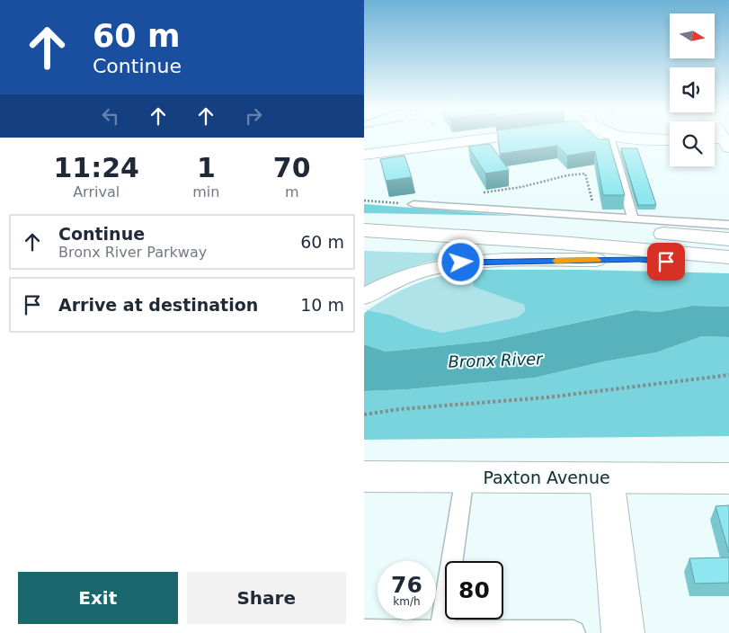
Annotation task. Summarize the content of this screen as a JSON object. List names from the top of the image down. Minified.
{"streets":{"main road":["Paxton Avenue"]},"water":["Bronx River"],"north":"right","page":{"turn":["60 m","Continue"],"eta":["11:24","Arrival","1","min","70","m"],"list":[{"name":"Continue","note":"Bronx River Parkway","value":"60 m"},{"name":"Arrive at destination","value":"10 m"}],"speed":"76 km/h","limit":"80","buttons":["Exit","Share"]}}
